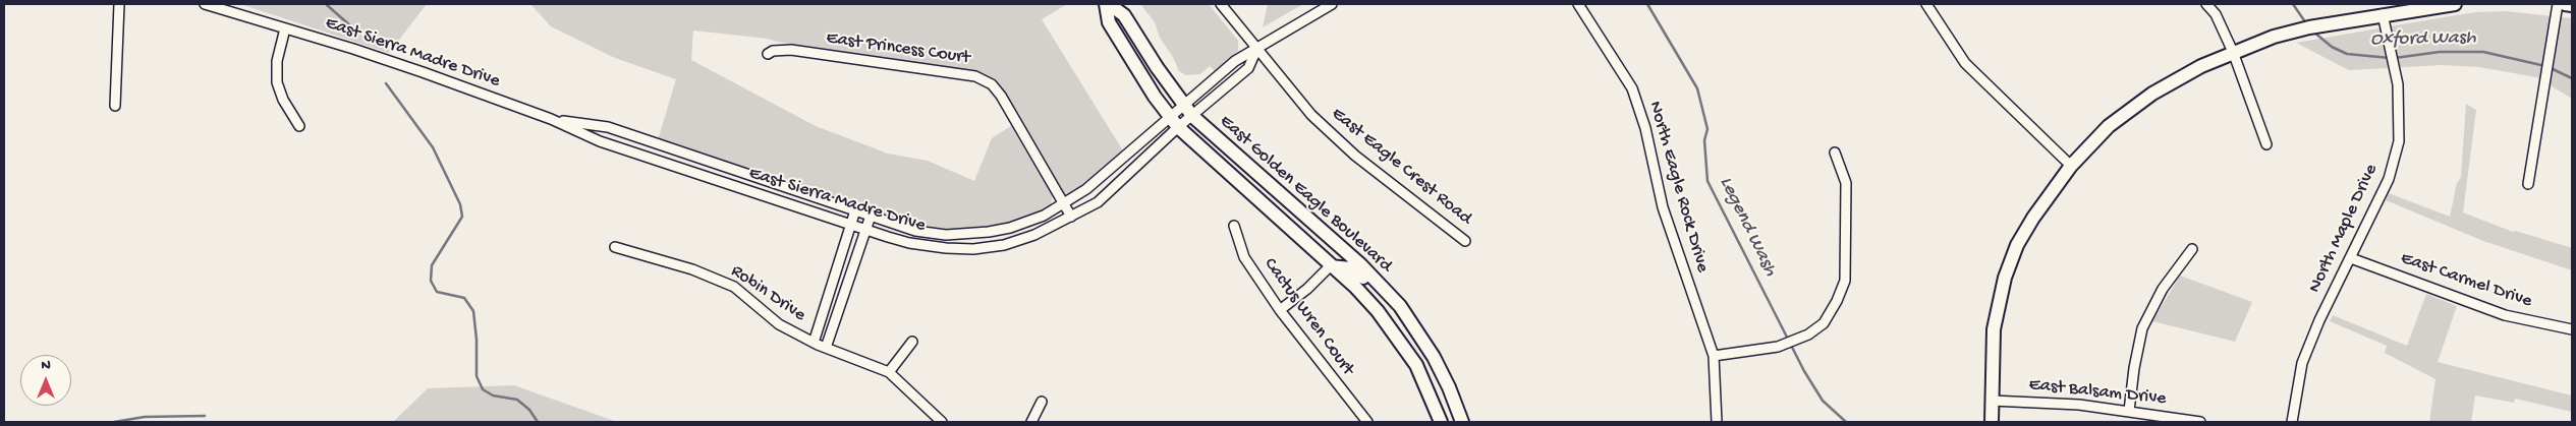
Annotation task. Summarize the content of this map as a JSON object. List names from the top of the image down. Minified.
{"streets":{"street":["East Princess Court","East Sierra Madre Drive","East Eagle Crest Road","North Eagle Rock Drive","East Golden Eagle Boulevard","North Maple Drive","East Carmel Drive","Robin Drive","Cactus Wren Court","East Balsam Drive"]},"crossings":[["East Princess Court","East Sierra Madre Drive"],["East Sierra Madre Drive","East Golden Eagle Boulevard"],["North Maple Drive","East Carmel Drive"]],"water":["Oxford Wash","Legend Wash"],"north":"top"}
